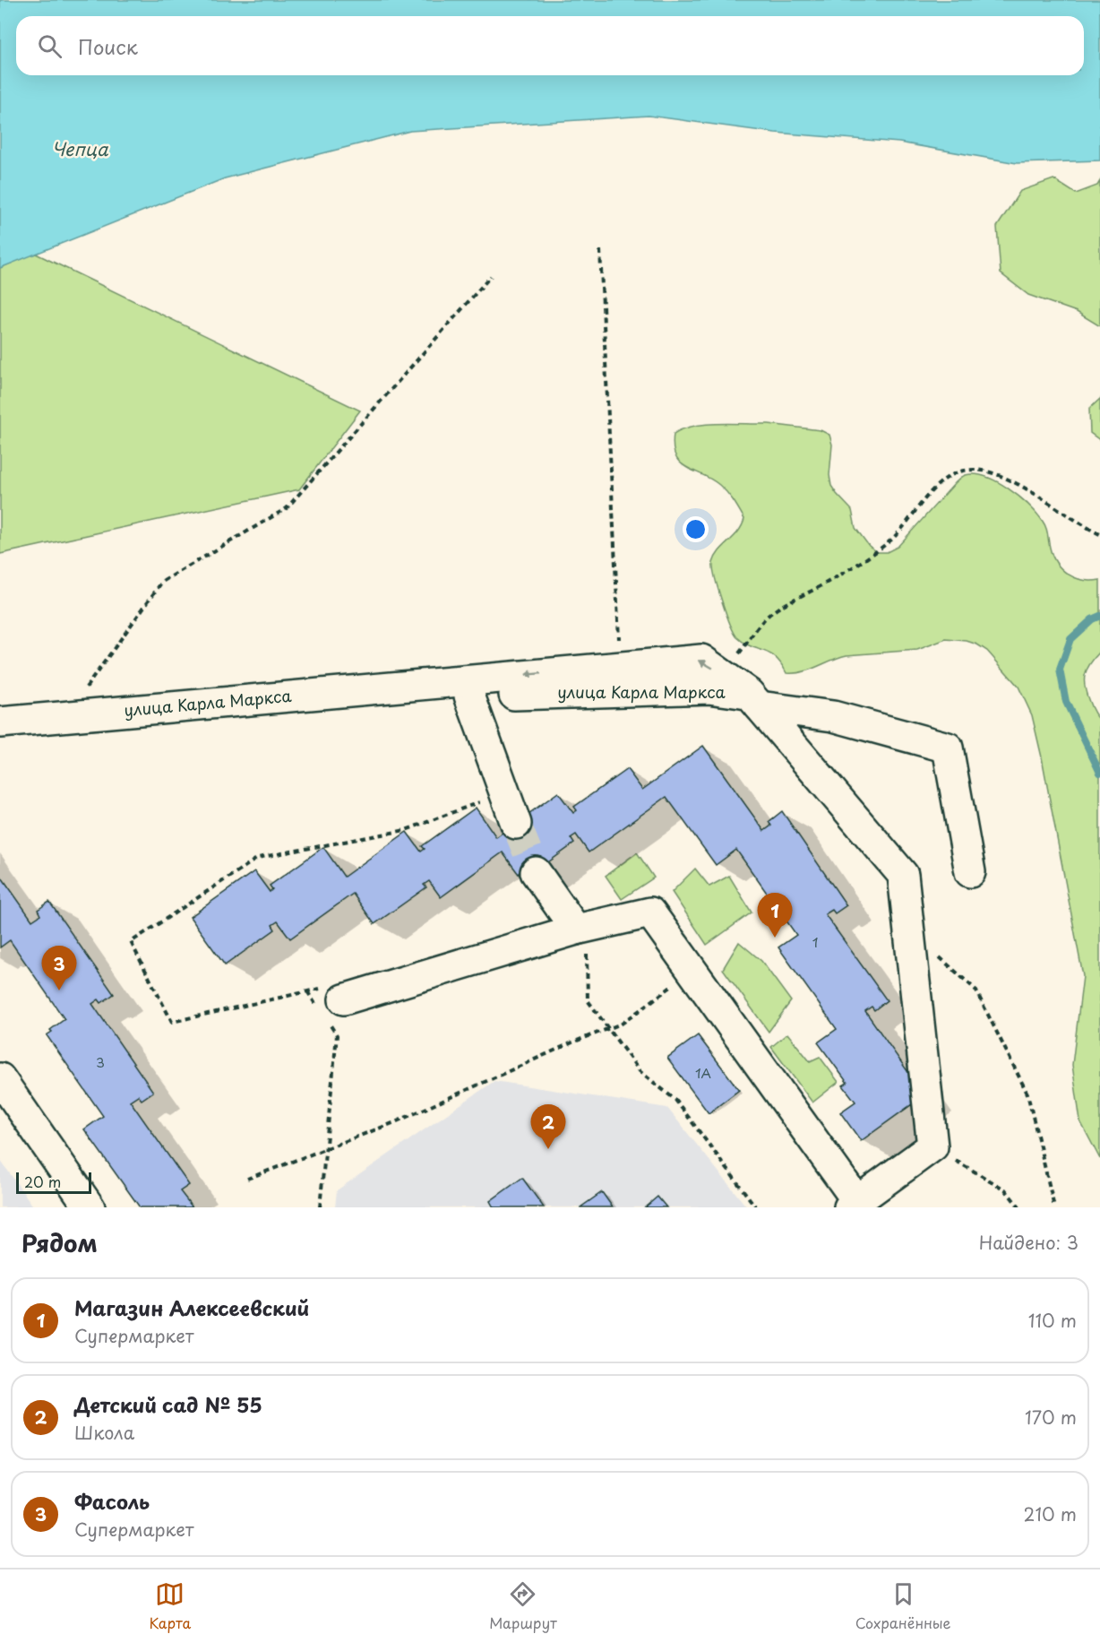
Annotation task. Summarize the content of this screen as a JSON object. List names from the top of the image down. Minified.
{"streets":{"street":["улица Карла Маркса"]},"water":["Чепца"],"house_numbers":["1","3","1А"],"scale_bar":"20 m","page":{"search":"Поиск","pins":["1","3","2"],"scale":"20 m","heading":["Рядом","Найдено: 3"],"list":[{"mark":"1","name":"Магазин Алексеевский","note":"Супермаркет","value":"110 m"},{"mark":"2","name":"Детский сад № 55","note":"Школа","value":"170 m"},{"mark":"3","name":"Фасоль","note":"Супермаркет","value":"210 m"}],"nav":["Карта","Маршрут","Сохранённые"]}}
